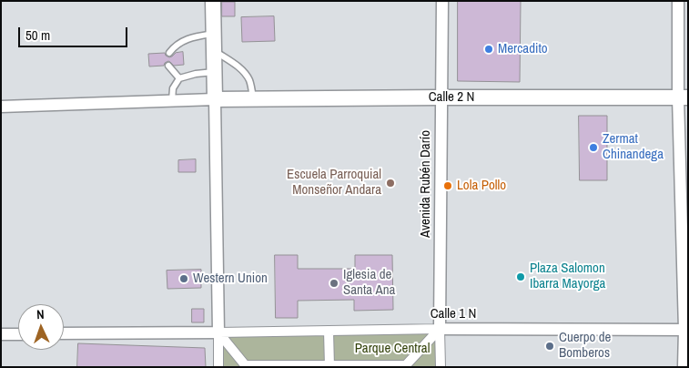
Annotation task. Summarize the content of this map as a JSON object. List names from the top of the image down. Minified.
{"streets":{"street":["Calle 2 N","Avenida Rubén Darío","Calle 1 N"]},"crossings":[["Calle 2 N","Avenida Rubén Darío"],["Avenida Rubén Darío","Calle 1 N"]],"parks":["Parque Central"],"places":["Mercadito","Zermat Chinandega","Escuela Parroquial Monseñor Andara","Lola Pollo","Plaza Salomon Ibarra Mayorga","Western Union","Iglesia de Santa Ana","Cuerpo de Bomberos"],"scale_bar":"50 m","north":"top"}
